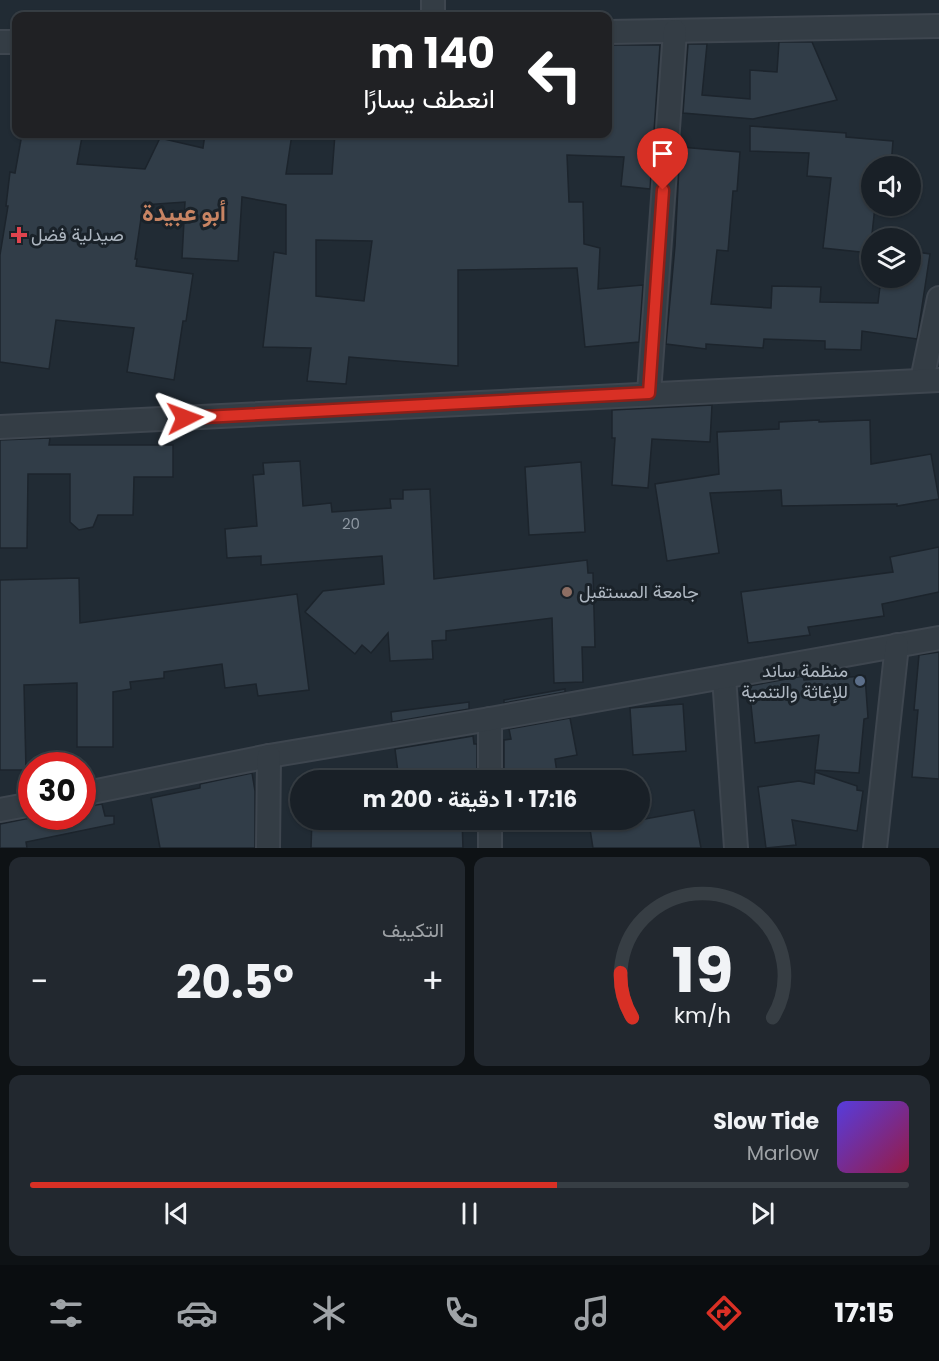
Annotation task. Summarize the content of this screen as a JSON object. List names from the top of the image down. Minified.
{"districts":["أبو عبيدة"],"places":{"health":["صيدلية فضل"],"other":["جامعة المستقبل","منظمة ساند للإغاثة والتنمية"]},"house_numbers":["20"],"page":{"turn":["140 m","انعطف يسارًا"],"limit":"30","trip":"17:16 · 1 دقيقة · 200 m","tile":"التكييف","heat":["−","20.5°","+"],"song":["Slow Tide","Marlow"],"tabs":"17:15","gauge":["19","km/h"]}}
